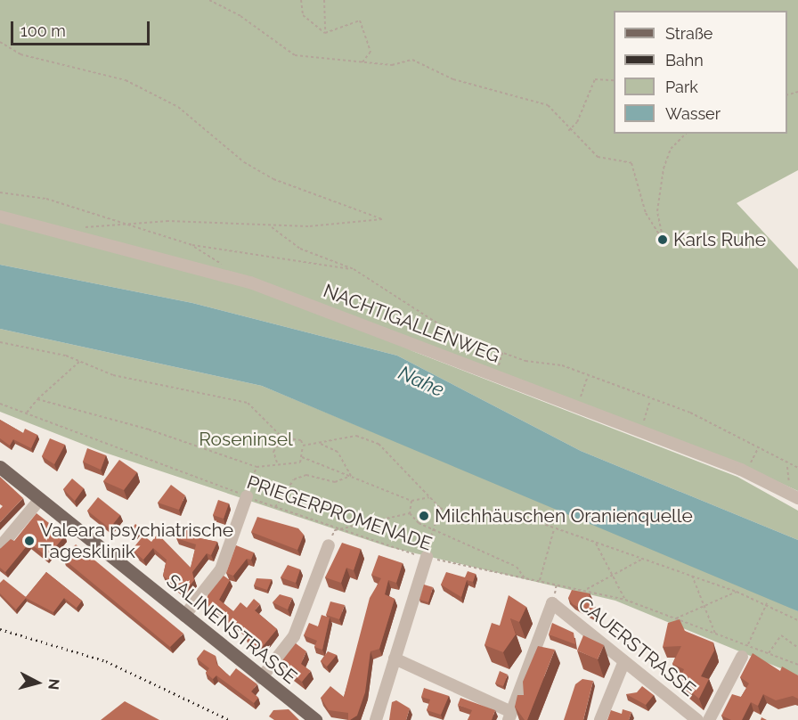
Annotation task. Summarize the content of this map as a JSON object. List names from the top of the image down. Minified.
{"streets":{"main road":["SALINENSTRASSE"],"street":["NACHTIGALLENWEG","CAUERSTRASSE"],"path":["PRIEGERPROMENADE"]},"water":["Nahe"],"parks":["Roseninsel"],"places":["Karls Ruhe","Milchhäuschen Oranienquelle","Valeara psychiatrische Tagesklinik"],"legend":["Straße","Bahn","Park","Wasser"],"scale_bar":"100 m","north":"right"}
